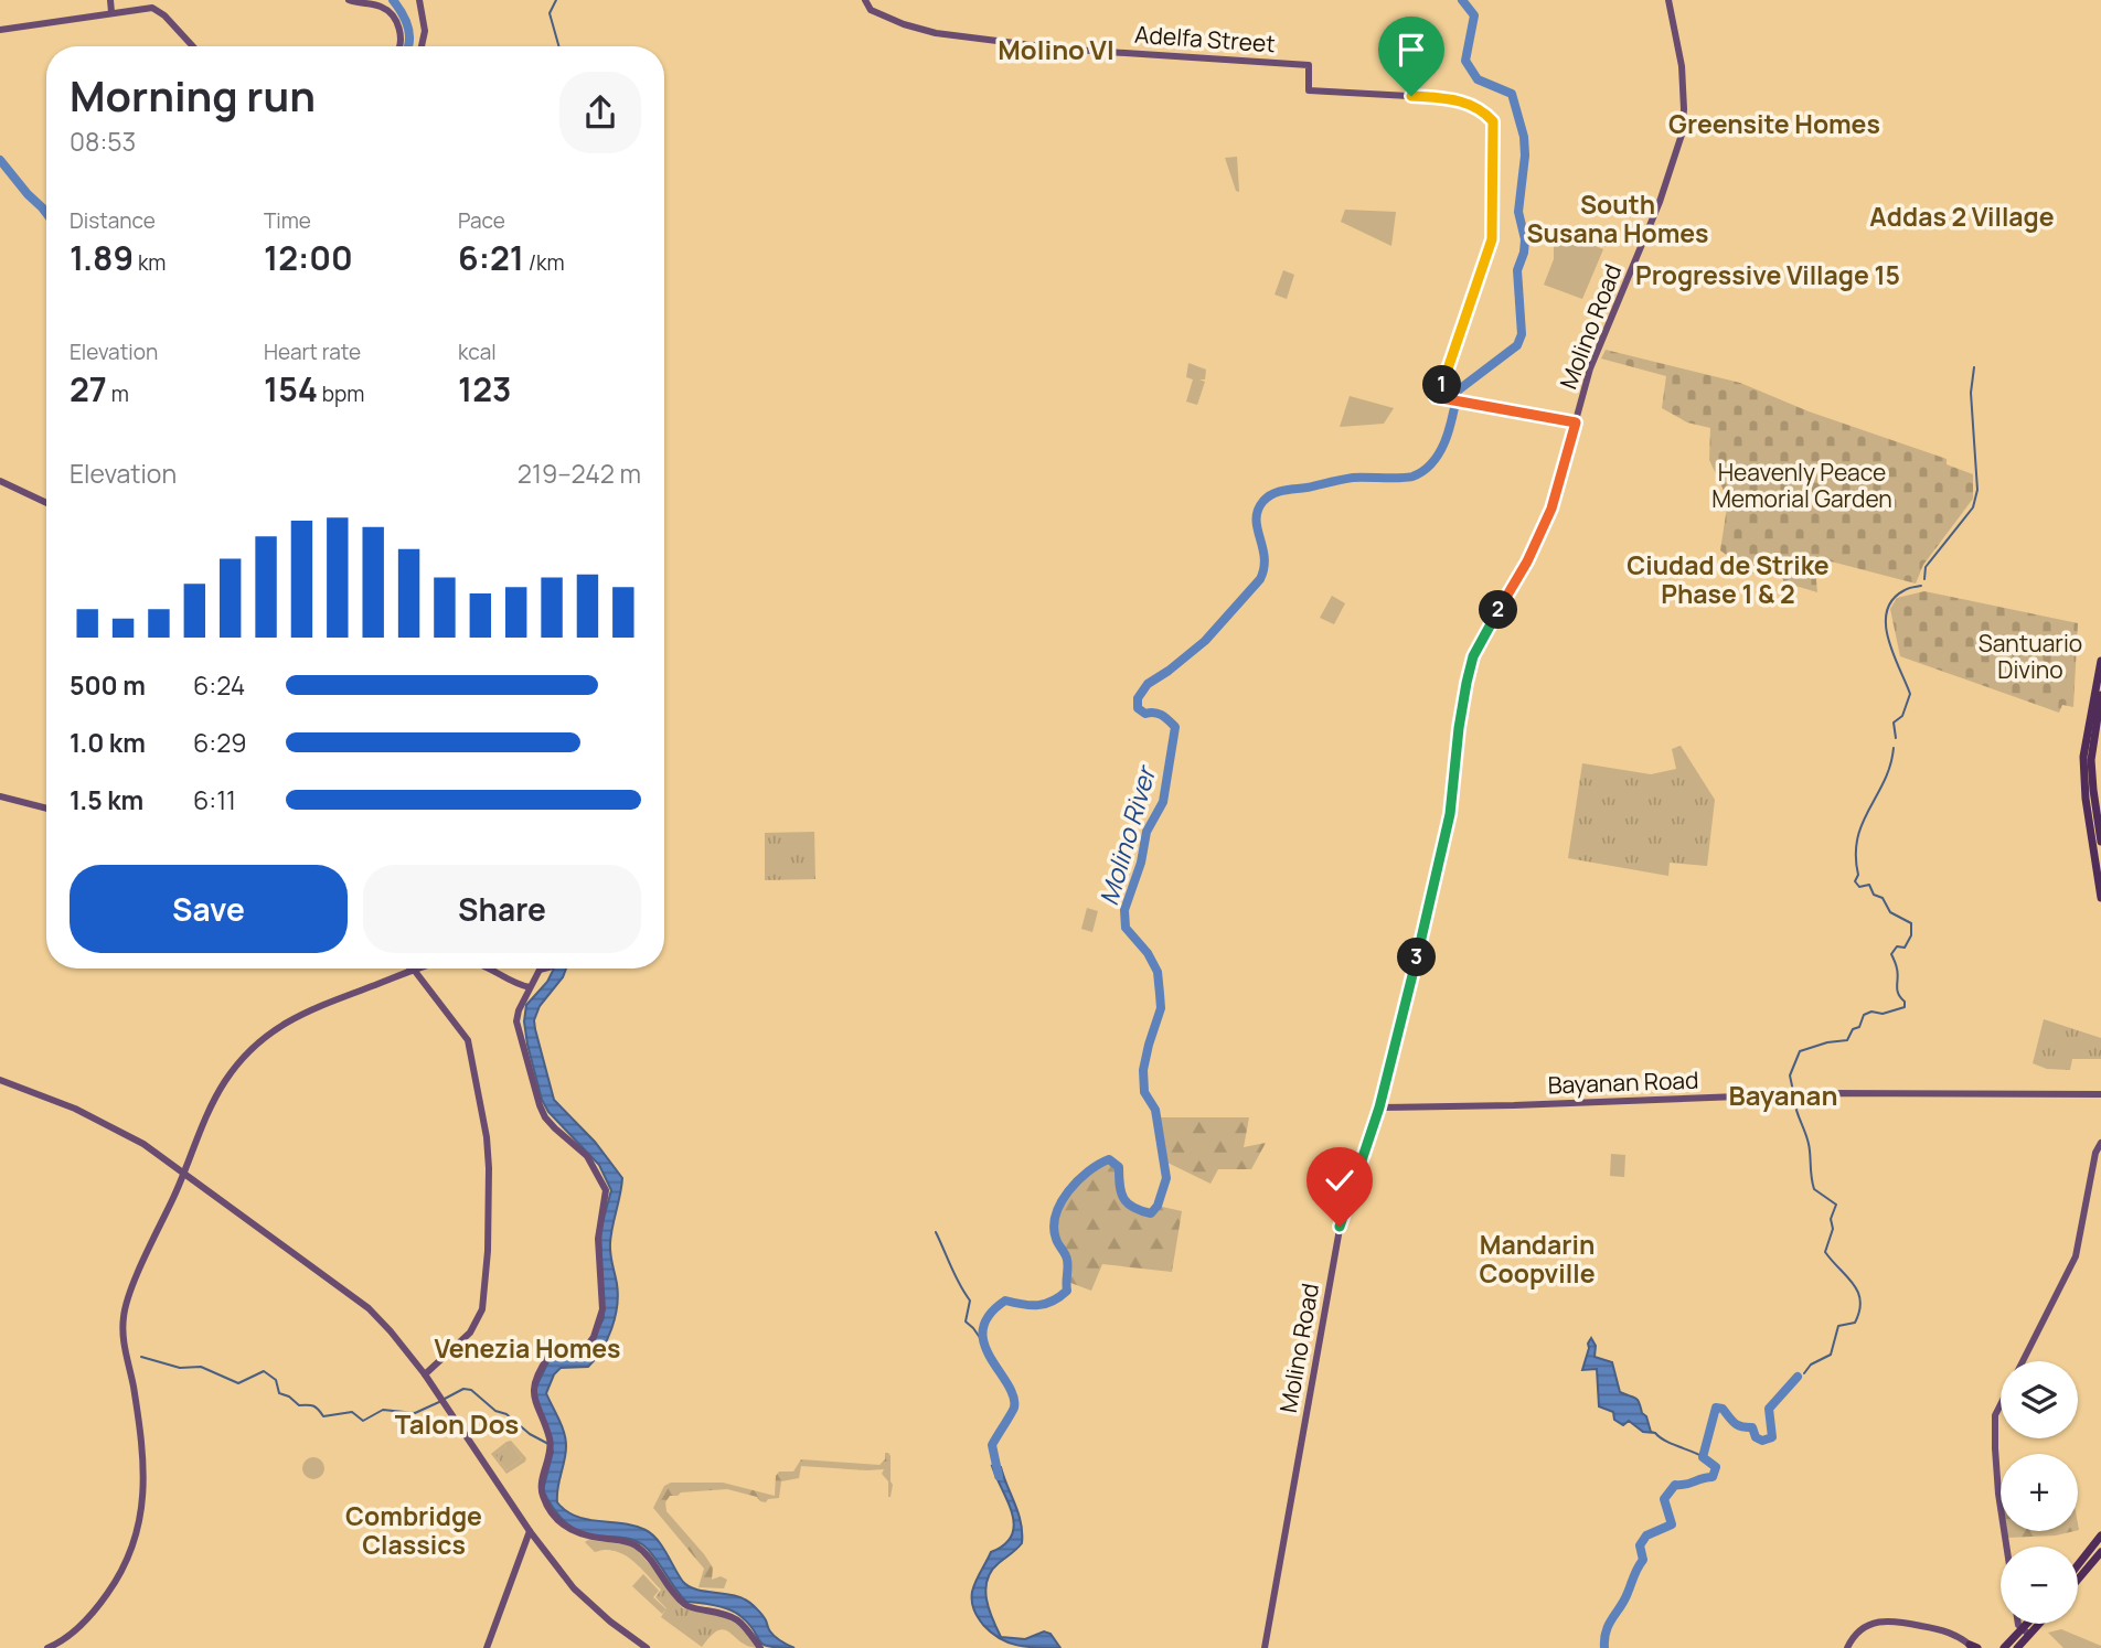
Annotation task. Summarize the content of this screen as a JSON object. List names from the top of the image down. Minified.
{"streets":{"main road":["Adelfa Street","Molino Road","Bayanan Road"]},"crossings":[["Adelfa Street","Molino Road"],["Molino Road","Bayanan Road"]],"districts":["Molino VI","Greensite Homes","South Susana Homes","Addas 2 Village","Progressive Village 15","Ciudad de Strike Phase 1 & 2","Bayanan","Mandarin Coopville","Venezia Homes","Talon Dos","Combridge Classics"],"water":["Molino River"],"parks":["Heavenly Peace Memorial Garden","Santuario Divino"],"page":{"heading":["Morning run","08:53"],"stats":[["Distance","1.89 km"],["Time","12:00"],["Pace","6:21 /km"],["Elevation","27 m"],["Heart rate","154 bpm"],["kcal","123"]],"pins":["1","2","3"],"chart":["Elevation","219–242 m"],"list":[{"name":"500 m","note":"6:24"},{"name":"1.0 km","note":"6:29"},{"name":"1.5 km","note":"6:11"}],"buttons":["Save","Share"],"map_buttons":["+","−"]}}
